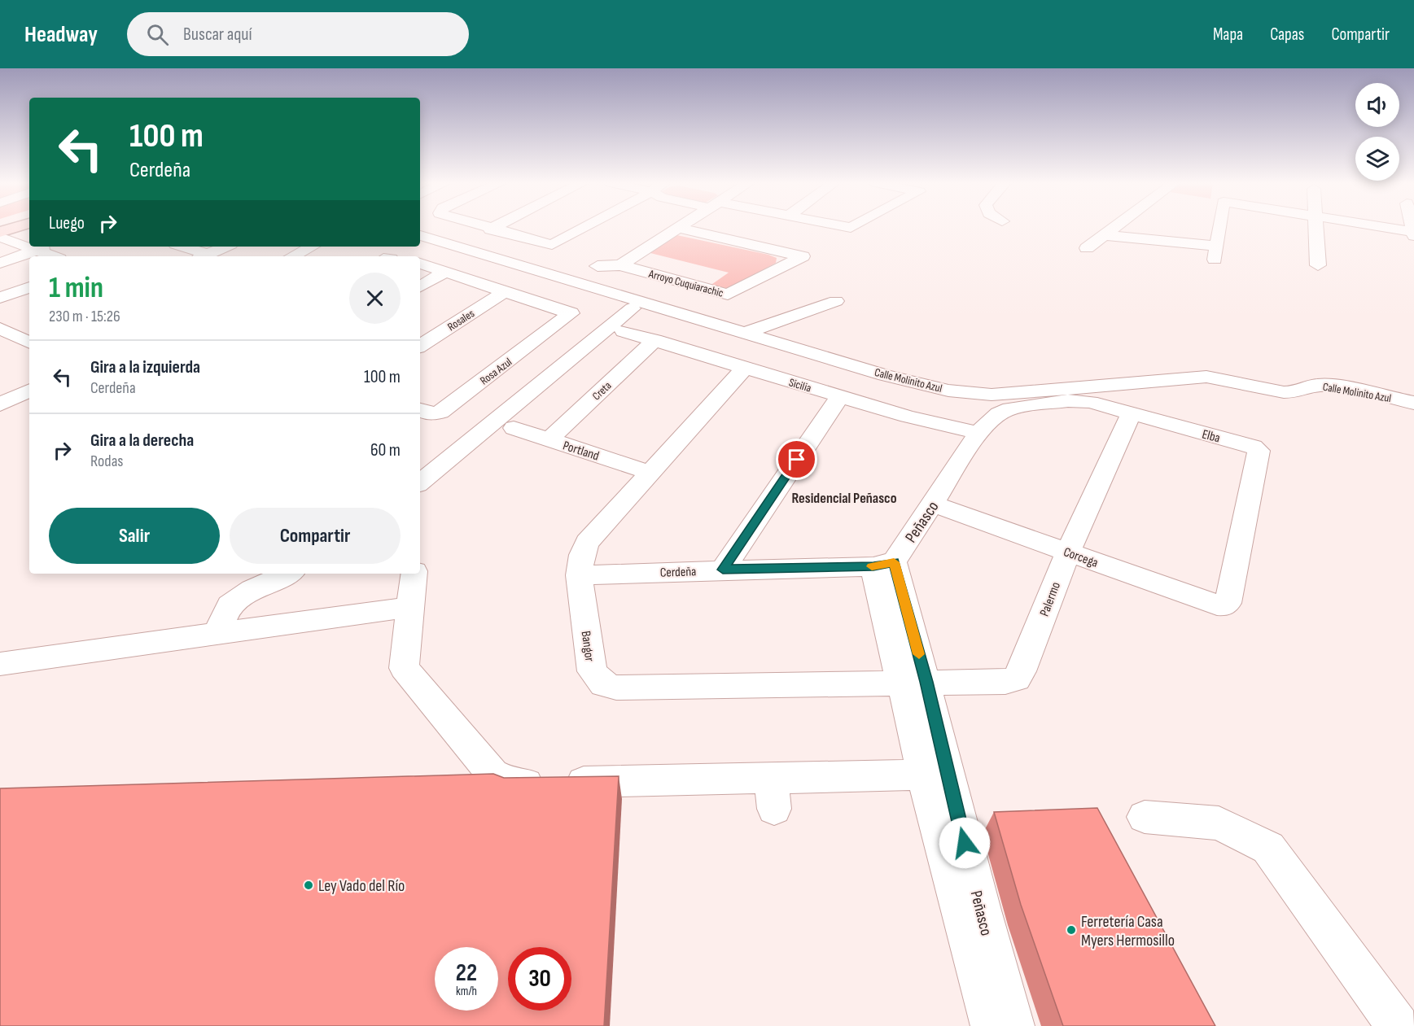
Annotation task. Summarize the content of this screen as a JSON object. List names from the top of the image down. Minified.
{"streets":{"street":["Arroyo Cuquiarachic","Rosales","Rosa Azul","Calle Molinito Azul","Sicilia","Creta","Elba","Portland","Peñasco","Corcega","Cerdeña","Palermo","Bangor"]},"crossings":[["Rosales","Rosa Azul"],["Sicilia","Creta"],["Sicilia","Peñasco"],["Sicilia","Bangor"],["Creta","Portland"],["Elba","Peñasco"],["Elba","Corcega"],["Elba","Palermo"],["Portland","Bangor"],["Peñasco","Corcega"],["Peñasco","Cerdeña"],["Peñasco","Palermo"],["Peñasco","Bangor"],["Corcega","Palermo"],["Cerdeña","Bangor"],["Palermo","Bangor"]],"districts":["Residencial Peñasco"],"places":["Ley Vado del Río","Ferretería Casa Myers Hermosillo"],"page":{"header":"Headway","search":"Buscar aquí","nav":["Mapa","Capas","Compartir"],"turn":["100 m","Cerdeña"],"then":"Luego","heading":["1 min","230 m · 15:26"],"list":[{"name":"Gira a la izquierda","note":"Cerdeña","value":"100 m"},{"name":"Gira a la derecha","note":"Rodas","value":"60 m"}],"buttons":["Salir","Compartir"],"speed":"22 km/h","limit":"30"}}
